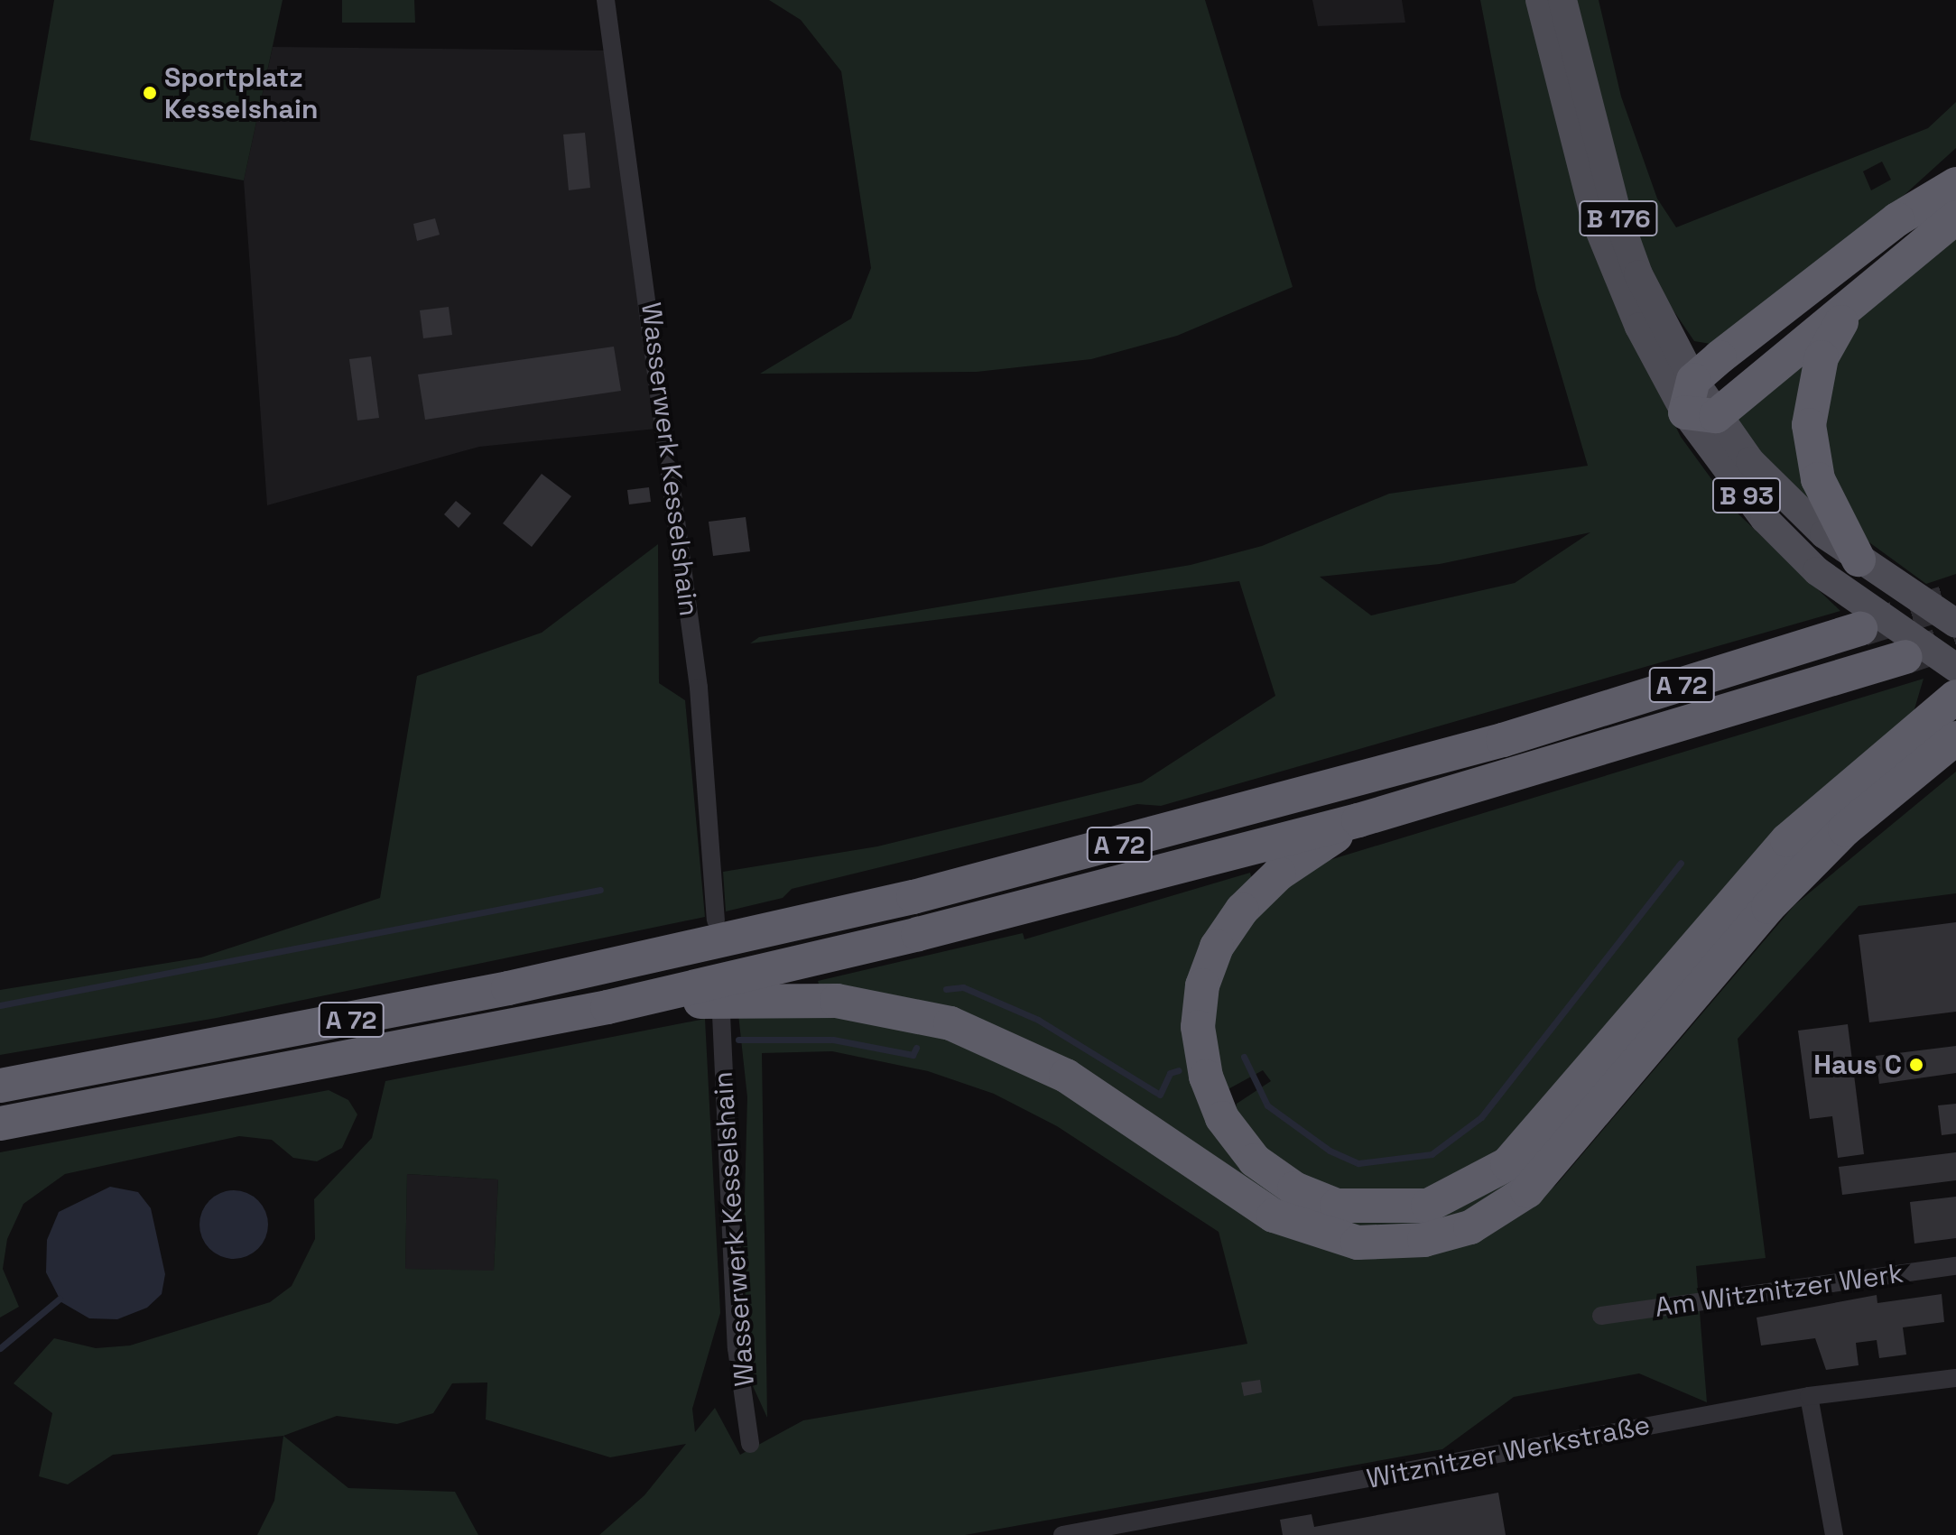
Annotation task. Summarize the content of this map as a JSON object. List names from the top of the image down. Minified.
{"streets":{"highway":["A 72"],"main road":["B 176","B 93"],"street":["Wasserwerk Kesselshain","Am Witznitzer Werk","Witznitzer Werkstraße"]},"crossings":[["B 176","B 93"],["Wasserwerk Kesselshain","A 72"]],"places":["Sportplatz Kesselshain","Haus C"]}
